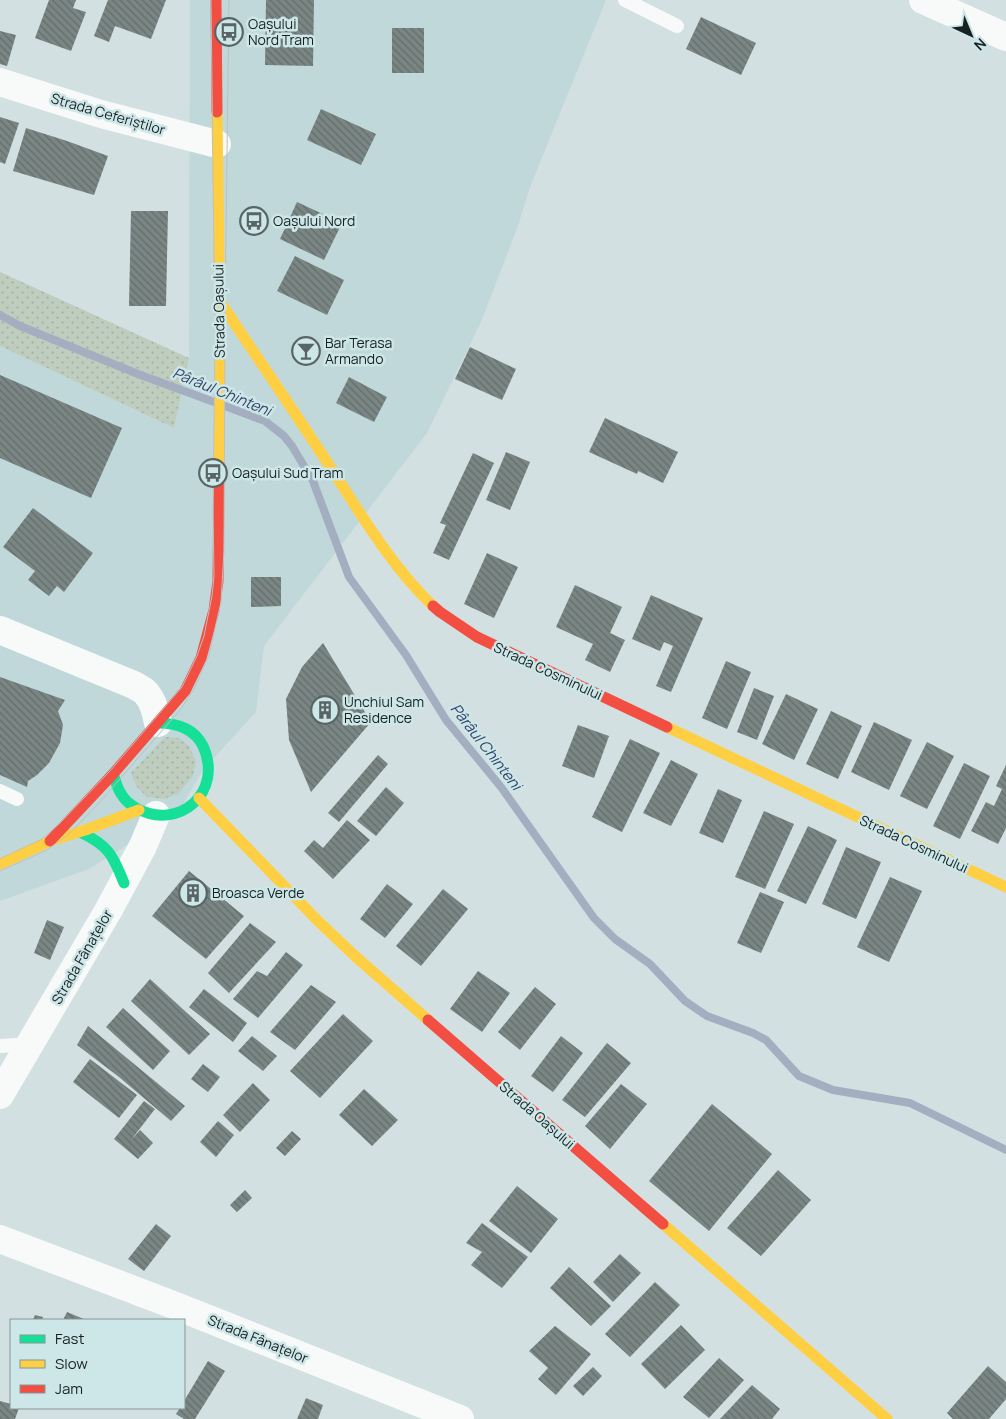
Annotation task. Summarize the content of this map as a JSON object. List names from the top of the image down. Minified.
{"streets":{"main road":["Strada Oașului","Strada Cosminului"],"street":["Strada Ceferiștilor","Strada Fânațelor"]},"crossings":[["Strada Ceferiștilor","Strada Oașului"],["Strada Oașului","Strada Cosminului"],["Strada Oașului","Strada Fânațelor"]],"water":["Pârâul Chinteni"],"places":{"bus stop":["Oașului Nord Tram","Oașului Nord","Oașului Sud Tram"],"bar":["Bar Terasa Armando"],"building":["Unchiul Sam Residence","Broasca Verde"]},"legend":["Fast","Slow","Jam"],"north":"bottom right"}
